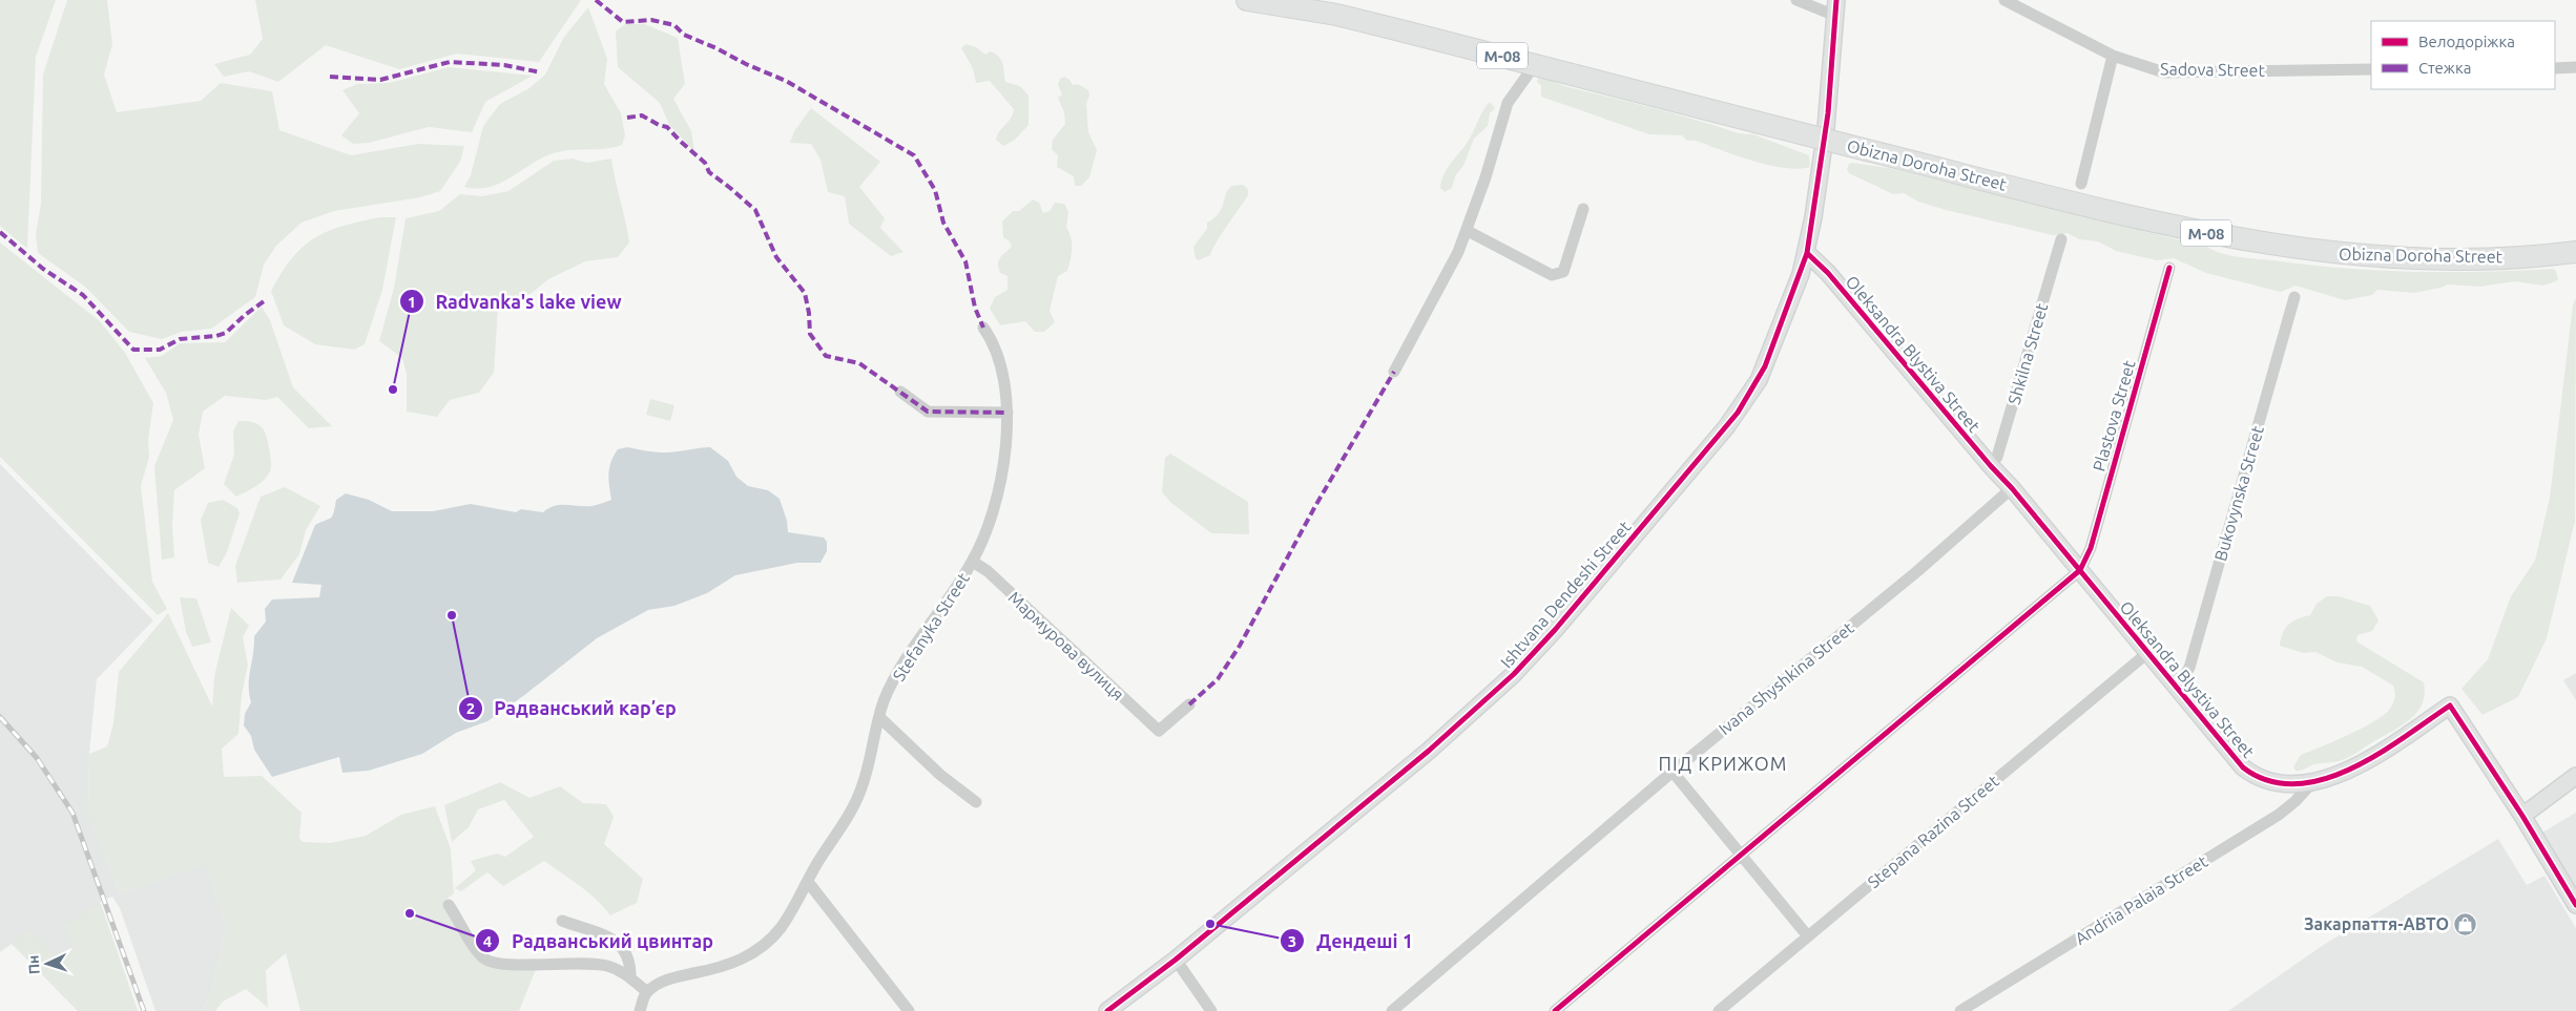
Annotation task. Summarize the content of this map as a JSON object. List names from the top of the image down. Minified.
{"streets":{"highway":["М-08","Obizna Doroha Street"],"street":["Sadova Street","Oleksandra Blystiva Street","Shkilna Street","Plastova Street","Bukovynska Street","Ishtvana Dendeshi Street","Stefanyka Street","Мармурова вулиця","Ivana Shyshkina Street","Stepana Razina Street","Andriia Palaia Street"]},"crossings":[["Oleksandra Blystiva Street","Shkilna Street"],["Oleksandra Blystiva Street","Plastova Street"],["Oleksandra Blystiva Street","Bukovynska Street"],["Oleksandra Blystiva Street","Ishtvana Dendeshi Street"],["Oleksandra Blystiva Street","Ivana Shyshkina Street"],["Oleksandra Blystiva Street","Stepana Razina Street"],["Oleksandra Blystiva Street","Andriia Palaia Street"],["Stefanyka Street","Мармурова вулиця"]],"districts":["ПІД КРИЖОМ"],"places":{"other":["Radvanka's lake view","Радванський карʼєр","Радванський цвинтар","Дендеші 1"],"shop":["Закарпаття-АВТО"]},"legend":["Велодоріжка","Стежка"],"north":"left"}
